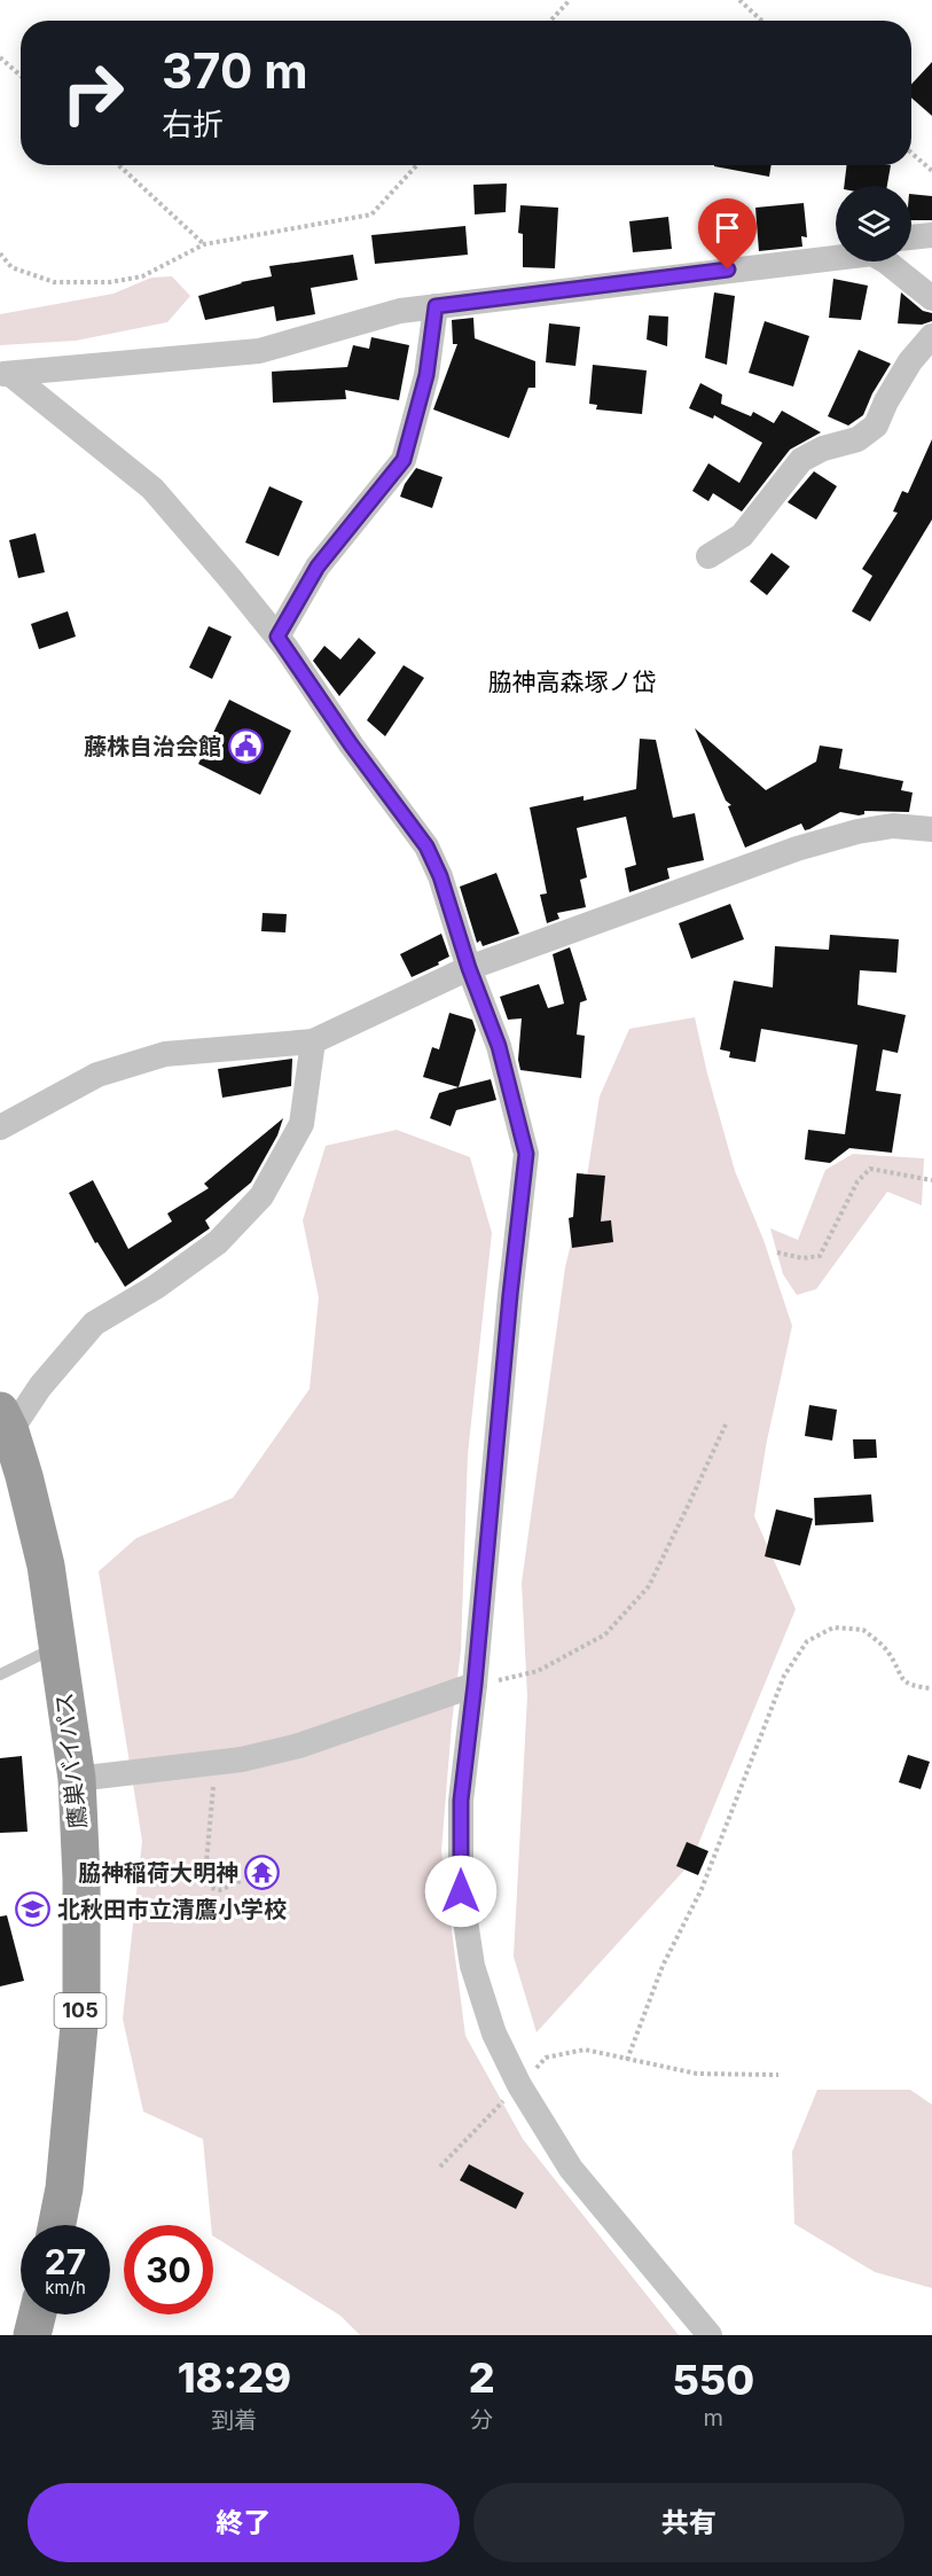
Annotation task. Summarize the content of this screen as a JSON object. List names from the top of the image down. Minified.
{"streets":{"highway":["鷹巣バイパス","105"]},"districts":["脇神高森塚ノ岱"],"places":{"public building":["藤株自治会館"],"temple":["脇神稲荷大明神"],"school or university":["北秋田市立清鷹小学校"]},"page":{"turn":["370 m","右折"],"speed":"27 km/h","limit":"30","eta":["18:29","到着","2","分","550","m"],"buttons":["終了","共有"]}}
